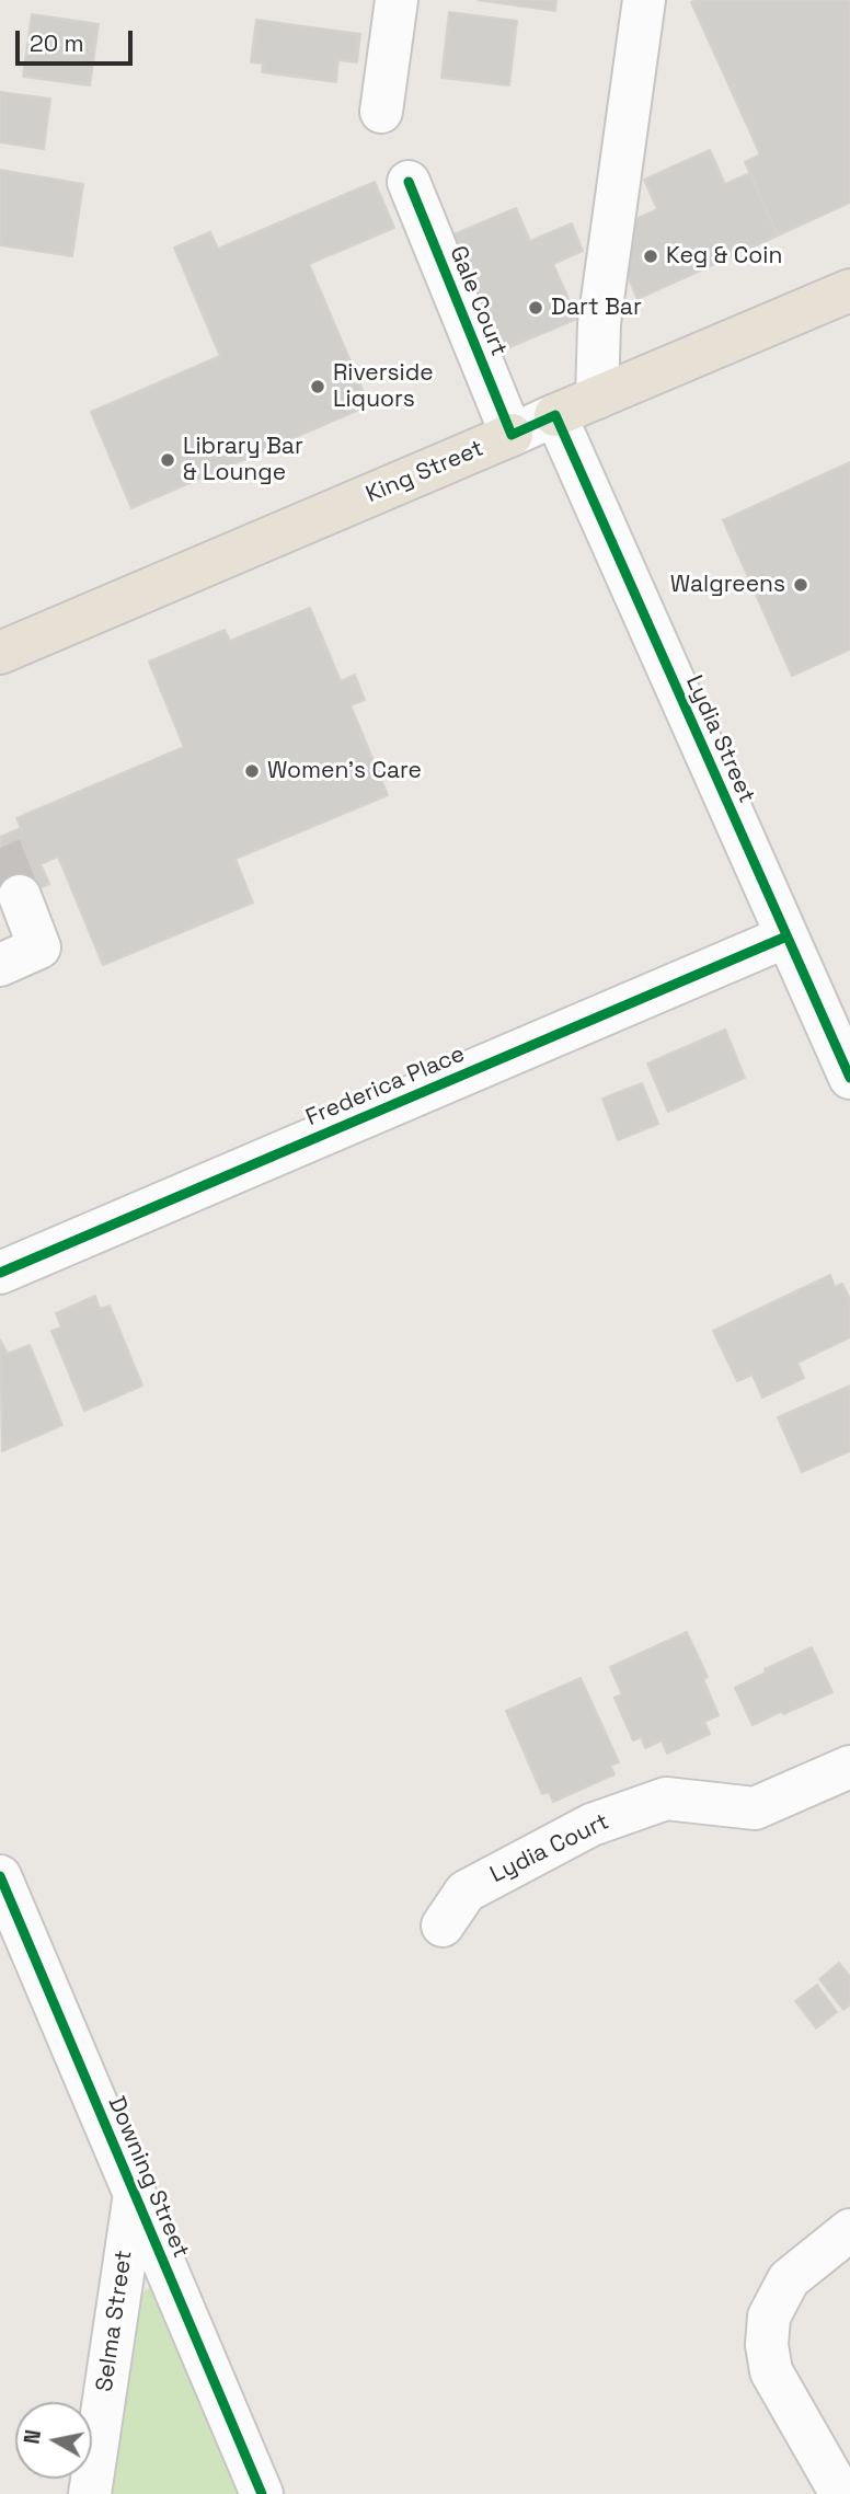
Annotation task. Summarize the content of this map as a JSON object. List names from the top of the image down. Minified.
{"streets":{"main road":["King Street"],"street":["Gale Court","Lydia Street","Frederica Place","Lydia Court","Downing Street","Selma Street"]},"crossings":[["Gale Court","King Street"],["King Street","Lydia Street"],["Lydia Street","Frederica Place"],["Downing Street","Selma Street"]],"places":["Keg & Coin","Dart Bar","Riverside Liquors","Library Bar & Lounge","Walgreens","Women's Care"],"scale_bar":"20 m","north":"left"}
